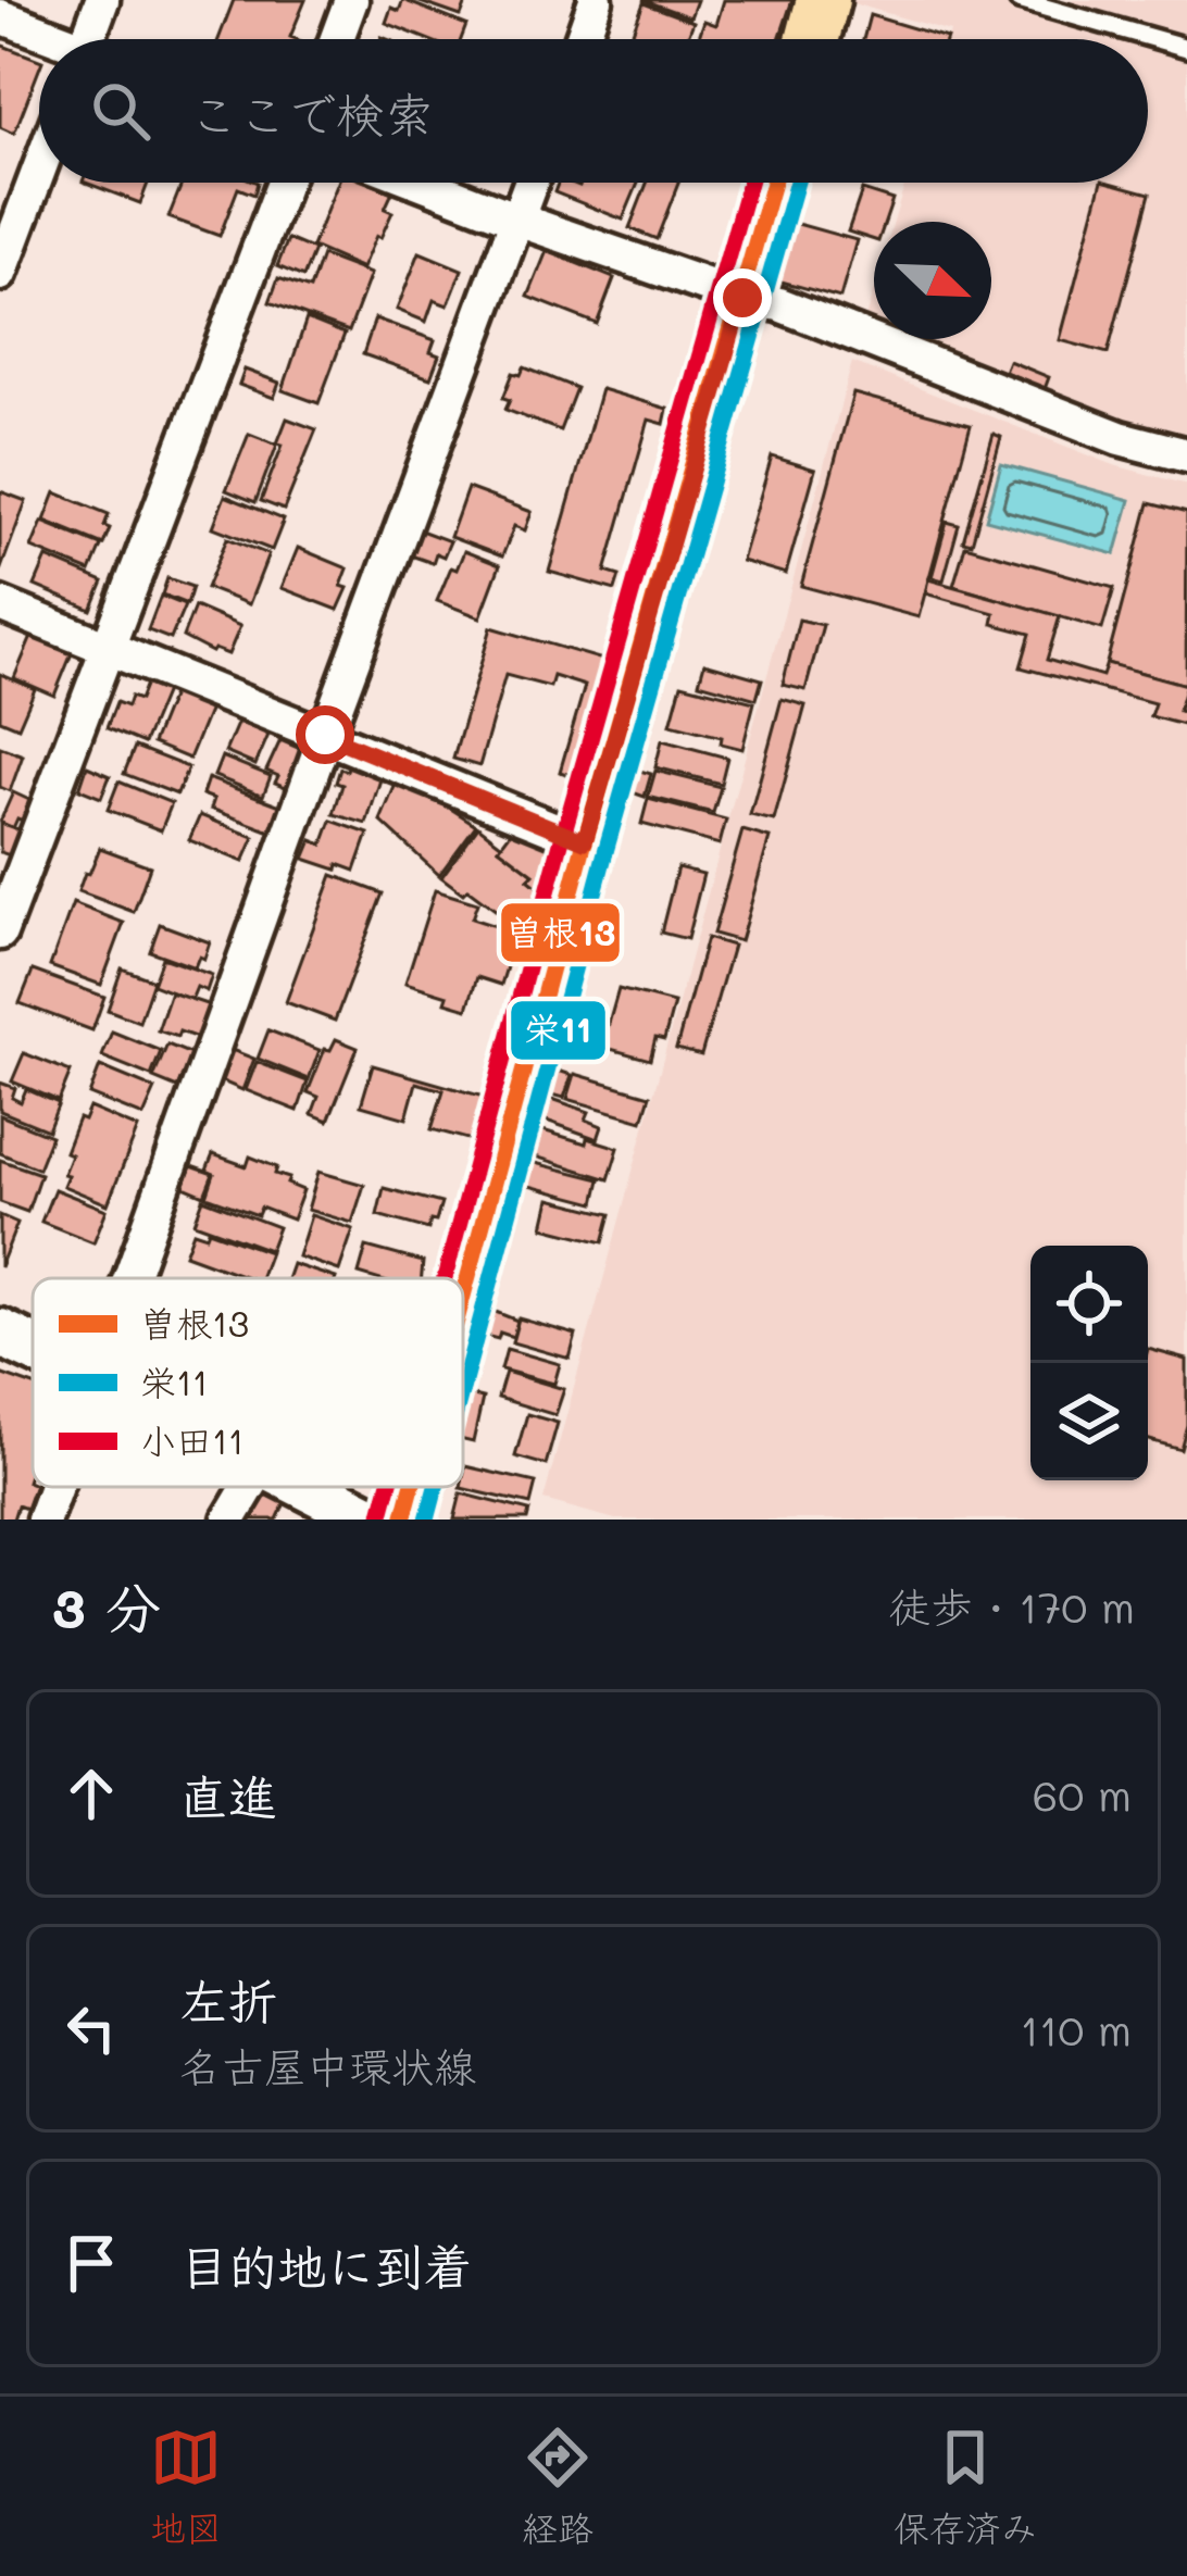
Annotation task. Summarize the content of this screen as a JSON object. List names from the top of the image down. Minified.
{"lines":["transit line 曽根13","transit line 栄11","transit line 小田11"],"legend":["曽根13","栄11","小田11"],"north":"bottom right","page":{"search":"ここで検索","heading":["3 分","徒歩 · 170 m"],"list":[["直進","60 m"],["左折","名古屋中環状線","110 m"],"目的地に到着"],"nav":["地図","経路","保存済み"]}}
